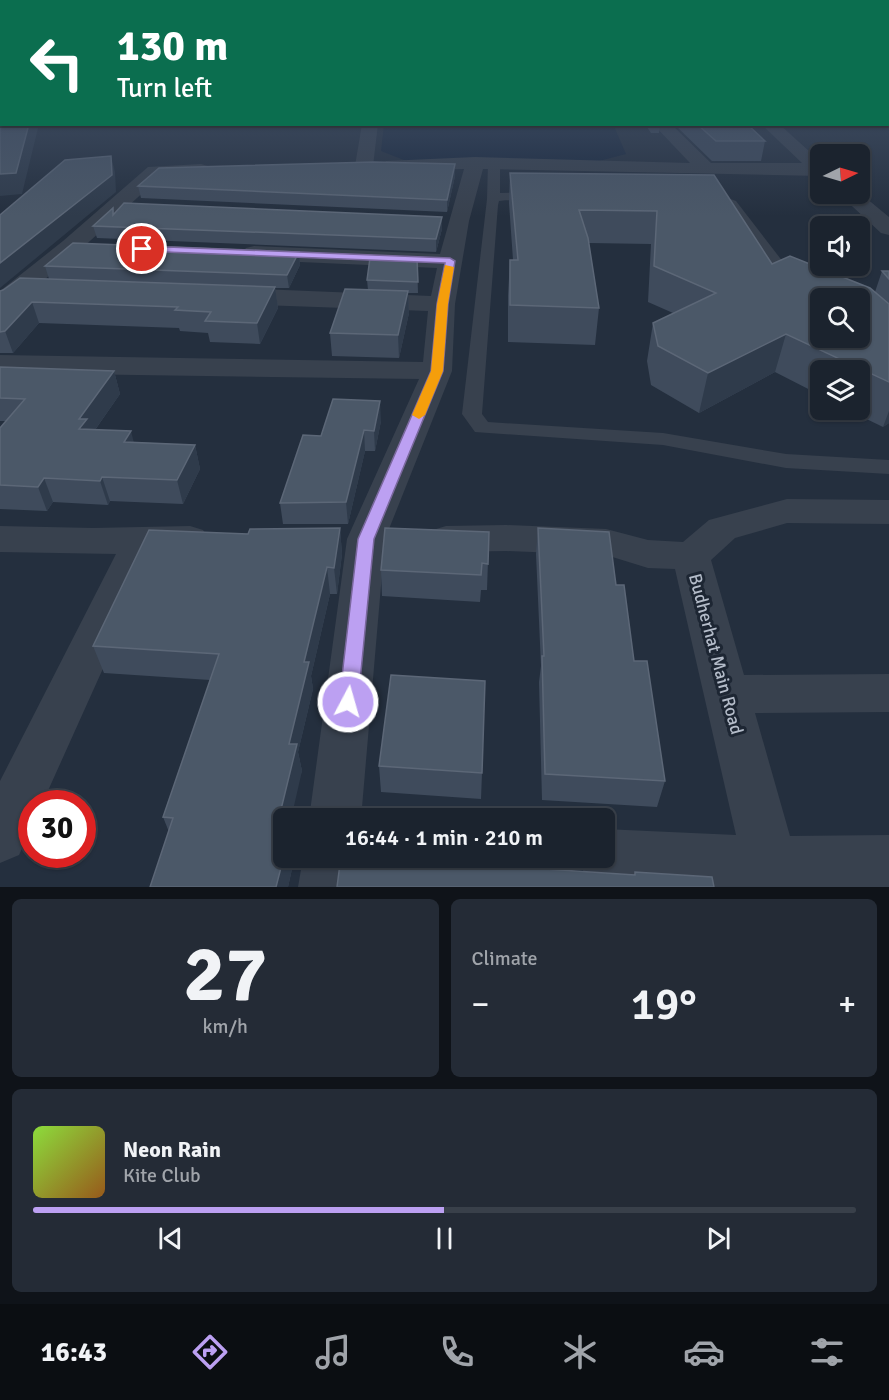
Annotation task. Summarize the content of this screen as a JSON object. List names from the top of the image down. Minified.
{"streets":{"street":["Budherhat Main Road"]},"north":"right","page":{"turn":["130 m","Turn left"],"limit":"30","trip":"16:44 · 1 min · 210 m","tile":[["27","km/h"],"Climate"],"heat":["−","19°","+"],"song":["Neon Rain","Kite Club"],"tabs":"16:43"}}
